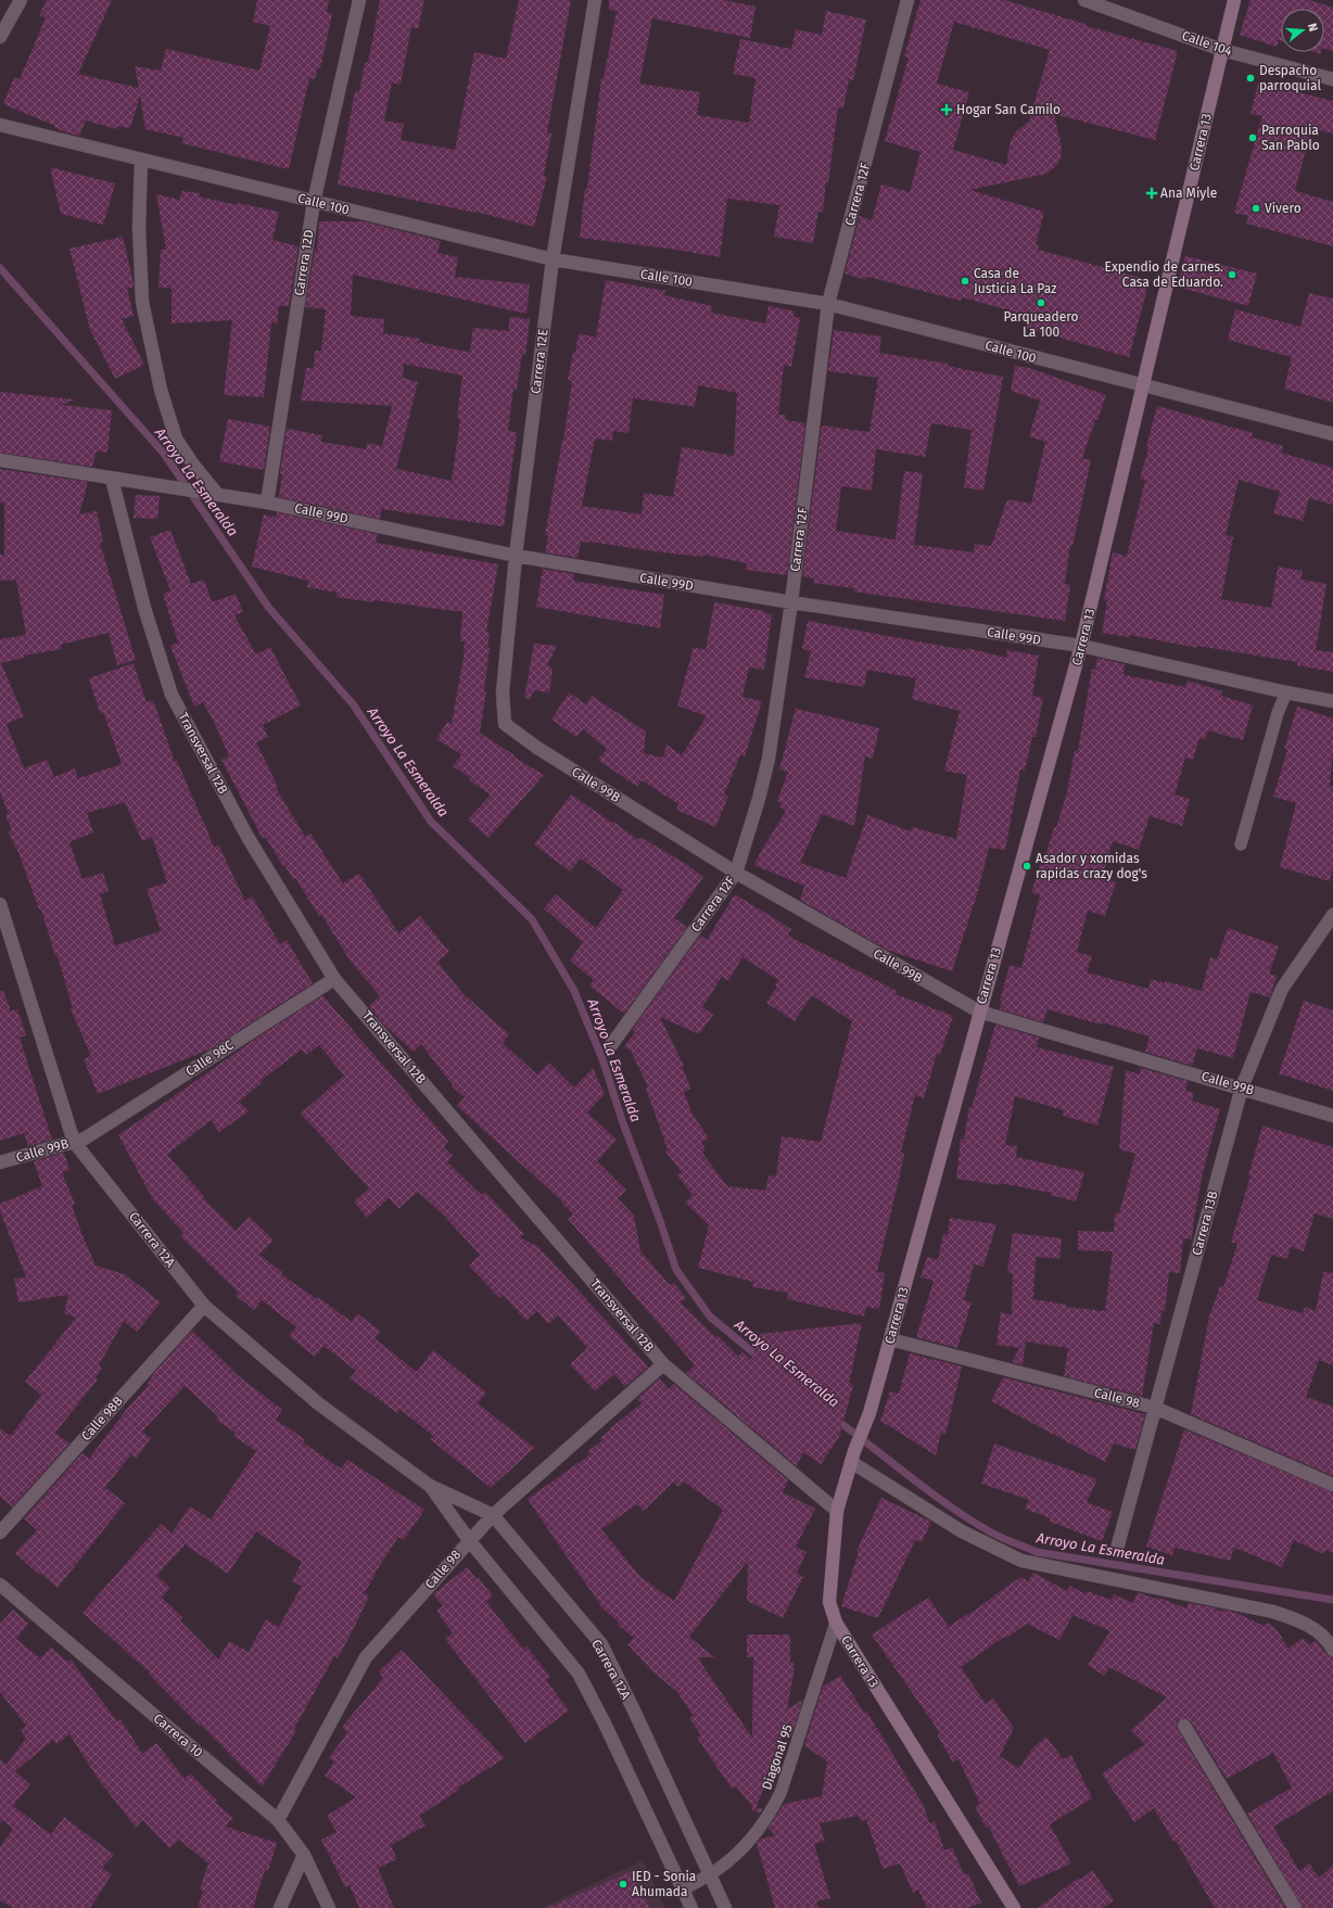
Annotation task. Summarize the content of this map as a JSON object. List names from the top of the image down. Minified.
{"streets":{"street":["Calle 104","Carrera 13","Carrera 12F","Calle 100","Carrera 12D","Carrera 12E","Calle 99D","Transversal 12B","Calle 99B","Calle 98C","Carrera 13B","Carrera 12A","Calle 98","Calle 98B","Carrera 10"],"lane":["Diagonal 95"]},"crossings":[["Calle 104","Carrera 13"],["Carrera 13","Calle 100"],["Carrera 13","Calle 99D"],["Carrera 13","Transversal 12B"],["Carrera 13","Calle 99B"],["Carrera 13","Calle 98"],["Carrera 13","Diagonal 95"],["Carrera 12F","Calle 100"],["Carrera 12F","Calle 99D"],["Carrera 12F","Calle 99B"],["Calle 100","Carrera 12D"],["Calle 100","Carrera 12E"],["Carrera 12D","Calle 99D"],["Carrera 12E","Calle 99D"],["Carrera 12E","Calle 99B"],["Calle 99D","Transversal 12B"],["Transversal 12B","Calle 98C"],["Transversal 12B","Calle 98"],["Calle 99B","Calle 98C"],["Calle 99B","Carrera 13B"],["Calle 99B","Carrera 12A"],["Calle 98C","Carrera 12A"],["Carrera 13B","Calle 98"],["Carrera 12A","Calle 98"],["Carrera 12A","Calle 98B"],["Carrera 12A","Diagonal 95"],["Calle 98","Carrera 10"]],"water":["Arroyo La Esmeralda"],"places":{"other":["Despacho parroquial","Parroquia San Pablo","Vivero","Expendio de carnes. Casa de Eduardo.","Casa de Justicia La Paz","Parqueadero La 100","Asador y xomidas rapidas crazy dog's","IED - Sonia Ahumada"],"health":["Hogar San Camilo","Ana Miyle"]},"north":"right"}
